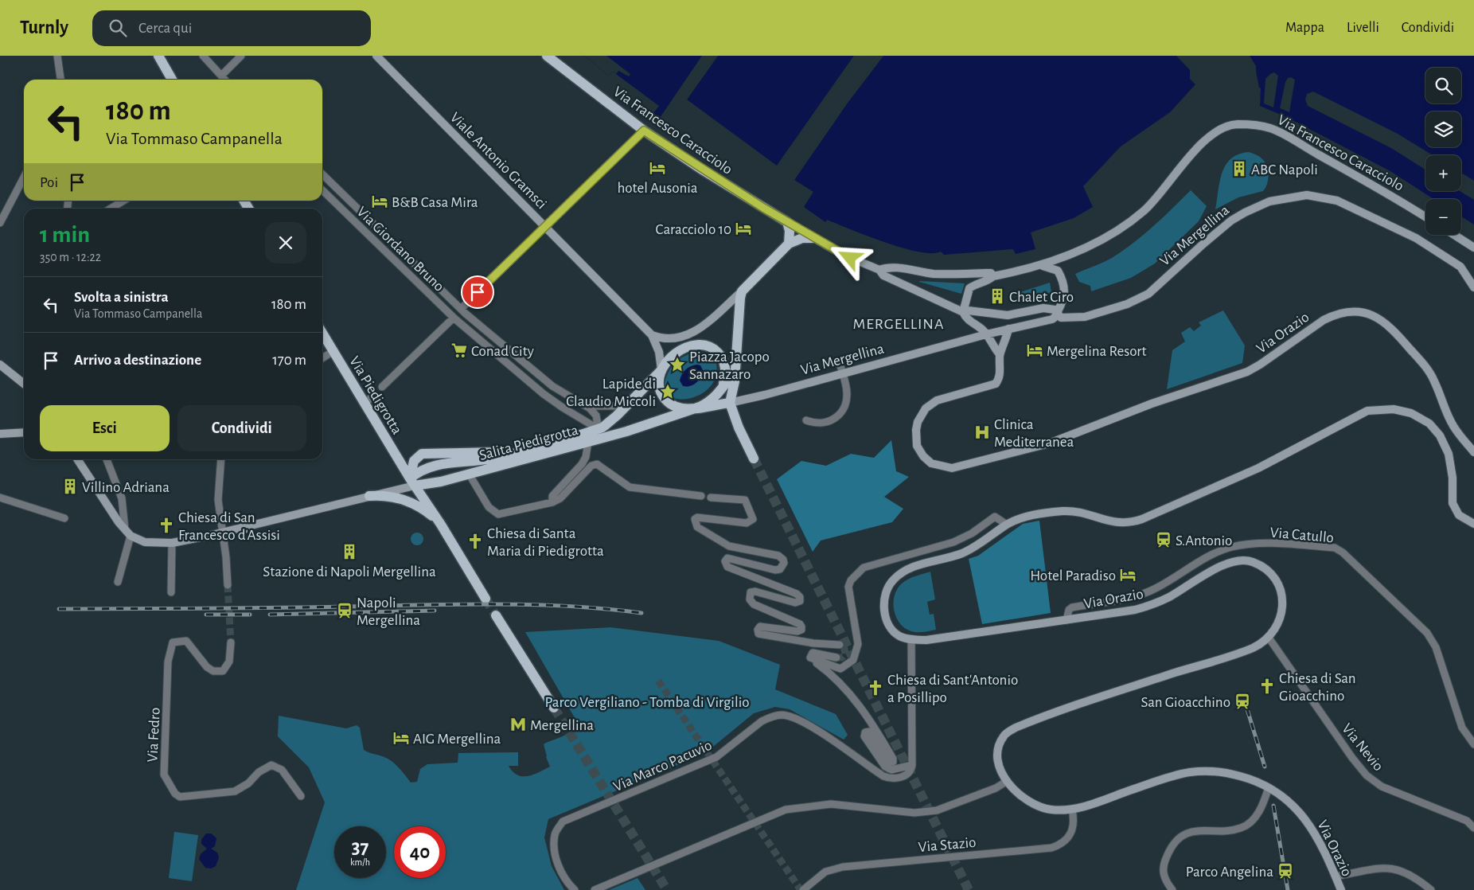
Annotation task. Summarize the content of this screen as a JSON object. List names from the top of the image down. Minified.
{"streets":{"main road":["Via Francesco Caracciolo","Via Mergellina","Via Piedigrotta","Salita Piedigrotta"],"street":["Viale Antonio Gramsci","Via Giordano Bruno","Via Orazio","Via Catullo","Via Fedro","Via Nevio","Via Marco Pacuvio","Via Stazio"]},"crossings":[["Via Francesco Caracciolo","Via Mergellina"],["Via Mergellina","Via Orazio"],["Via Giordano Bruno","Salita Piedigrotta"],["Via Orazio","Via Catullo"],["Via Orazio","Via Nevio"],["Via Orazio","Via Stazio"],["Via Piedigrotta","Salita Piedigrotta"]],"districts":["MERGELLINA"],"parks":["Parco Vergiliano - Tomba di Virgilio"],"places":{"hotel":["hotel Ausonia","B&B Casa Mira","Caracciolo 10","Mergelina Resort","Hotel Paradiso","AIG Mergellina"],"building":["ABC Napoli","Chalet Ciro","Villino Adriana","Stazione di Napoli Mergellina"],"supermarket":["Conad City"],"place":["Piazza Jacopo Sannazaro","Lapide di Claudio Miccoli"],"hospital":["Clinica Mediterranea"],"church":["Chiesa di San Francesco d'Assisi","Chiesa di Santa Maria di Piedigrotta","Chiesa di San Gioacchino","Chiesa di Sant'Antonio a Posillipo"],"station":["S.Antonio","Napoli Mergellina","San Gioacchino","Parco Angelina"],"metro station":["Mergellina"]},"page":{"header":"Turnly","search":"Cerca qui","nav":["Mappa","Livelli","Condividi"],"map_buttons":["+","−"],"turn":["180 m","Via Tommaso Campanella"],"then":"Poi","heading":["1 min","350 m · 12:22"],"list":[{"name":"Svolta a sinistra","note":"Via Tommaso Campanella","value":"180 m"},{"name":"Arrivo a destinazione","value":"170 m"}],"buttons":["Esci","Condividi"],"speed":"37 km/h","limit":"40"}}
